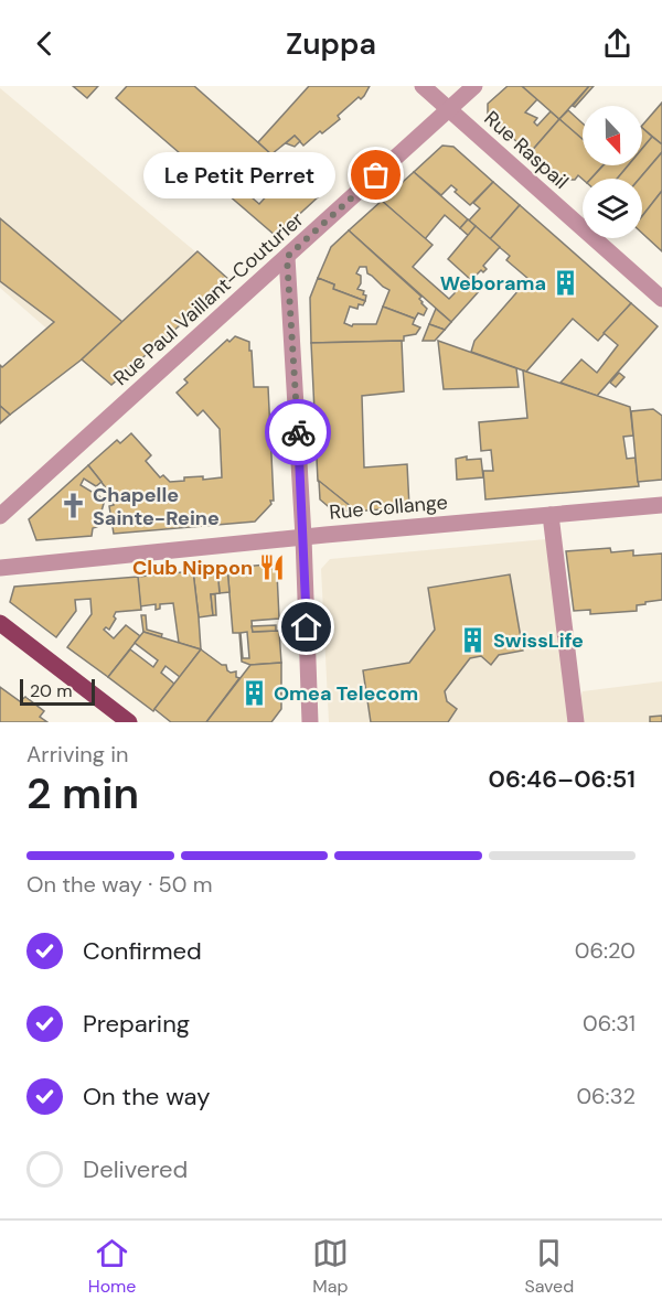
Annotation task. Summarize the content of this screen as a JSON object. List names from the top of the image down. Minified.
{"streets":{"street":["Rue Raspail","Rue Paul Vaillant-Couturier","Rue Collange"]},"crossings":[["Rue Raspail","Rue Paul Vaillant-Couturier"]],"places":{"other":["Le Petit Perret"],"building":["Weborama","SwissLife","Omea Telecom"],"church":["Chapelle Sainte-Reine"],"restaurant":["Club Nippon"]},"scale_bar":"20 m","north":"bottom","page":{"header":"Zuppa","bubble":"Le Petit Perret","scale":"20 m","heading":["2 min","Arriving in","06:46–06:51"],"bar":"On the way · 50 m","list":[["Confirmed","06:20"],["Preparing","06:31"],["On the way","06:32"],"Delivered"],"tabs":["Home","Map","Saved"]}}
